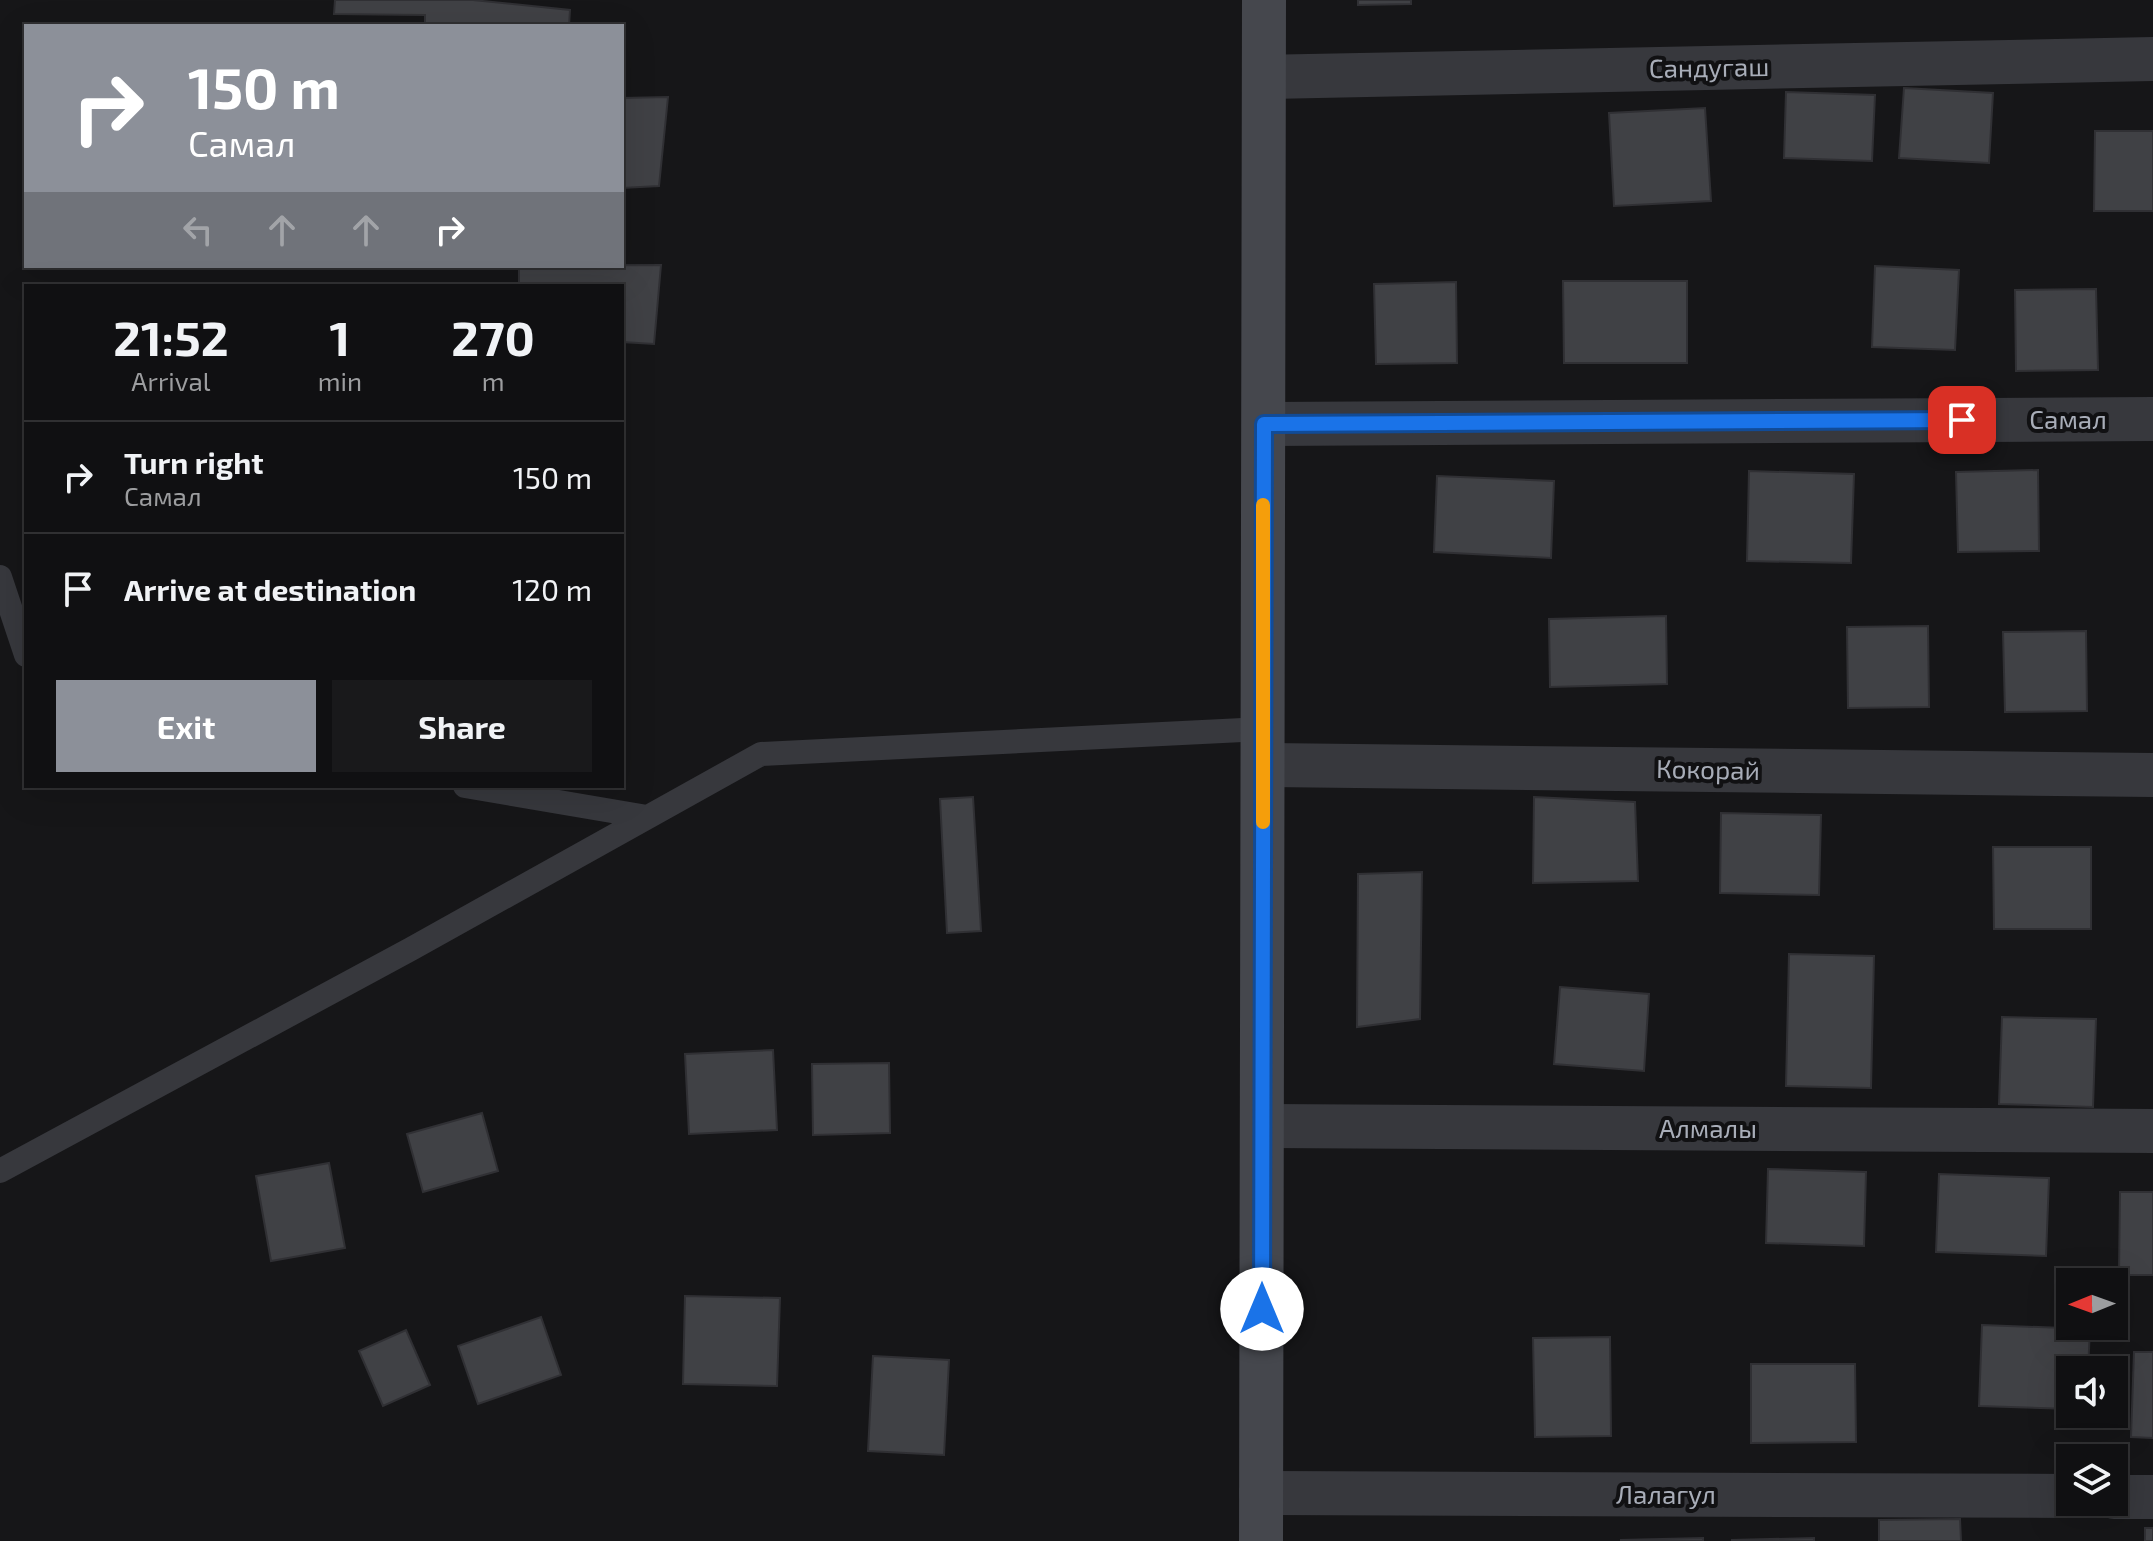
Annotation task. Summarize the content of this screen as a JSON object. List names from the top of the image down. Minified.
{"streets":{"street":["Сандугаш","Самал","Кокорай","Алмалы","Лалагул"]},"north":"left","page":{"turn":["150 m","Самал"],"eta":["21:52","Arrival","1","min","270","m"],"list":[{"name":"Turn right","note":"Самал","value":"150 m"},{"name":"Arrive at destination","value":"120 m"}],"buttons":["Exit","Share"]}}
